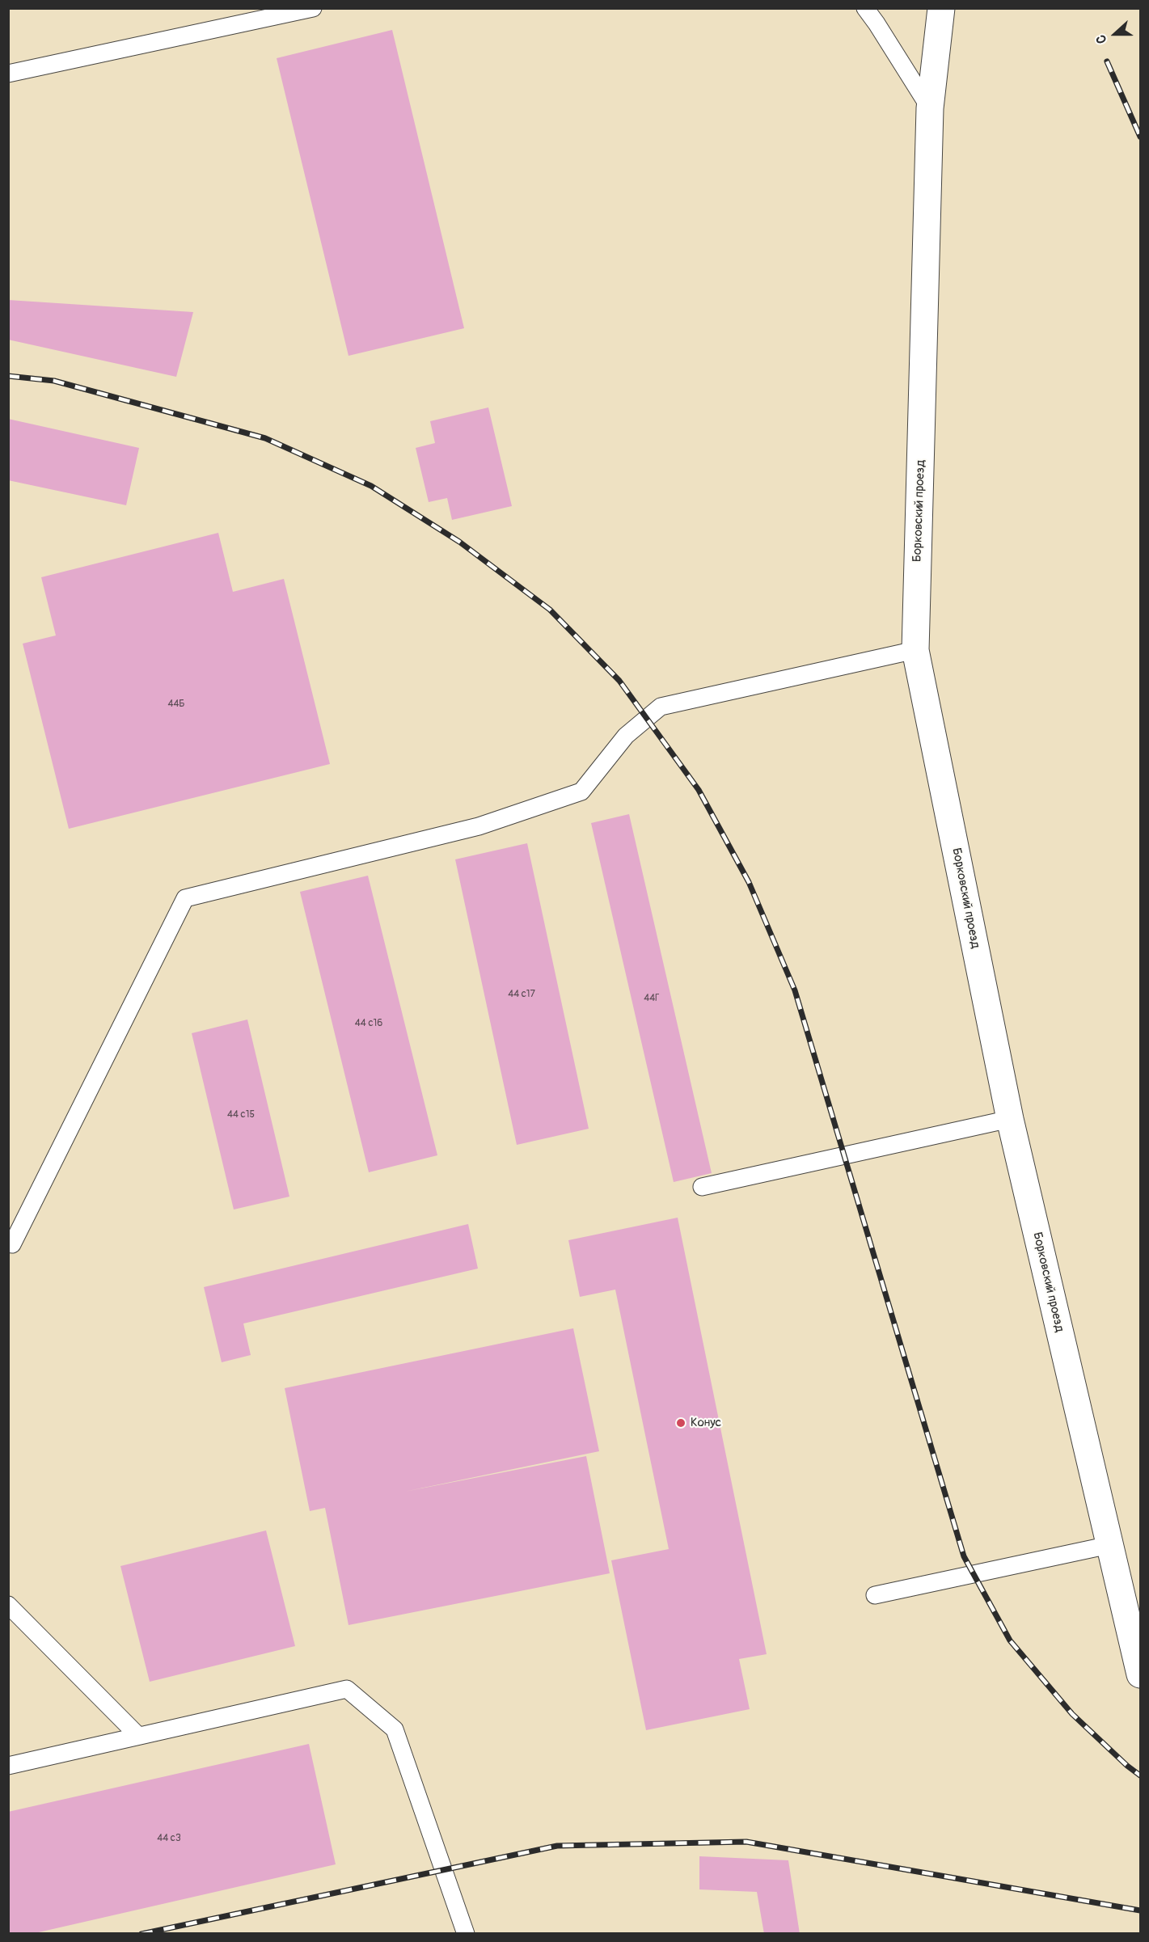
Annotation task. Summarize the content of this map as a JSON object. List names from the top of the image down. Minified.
{"streets":{"street":["Борковский проезд"]},"places":["Конус"],"house_numbers":["44Б","44 с17","44Г","44 с16","44 с15","44 с3"],"north":"left"}
